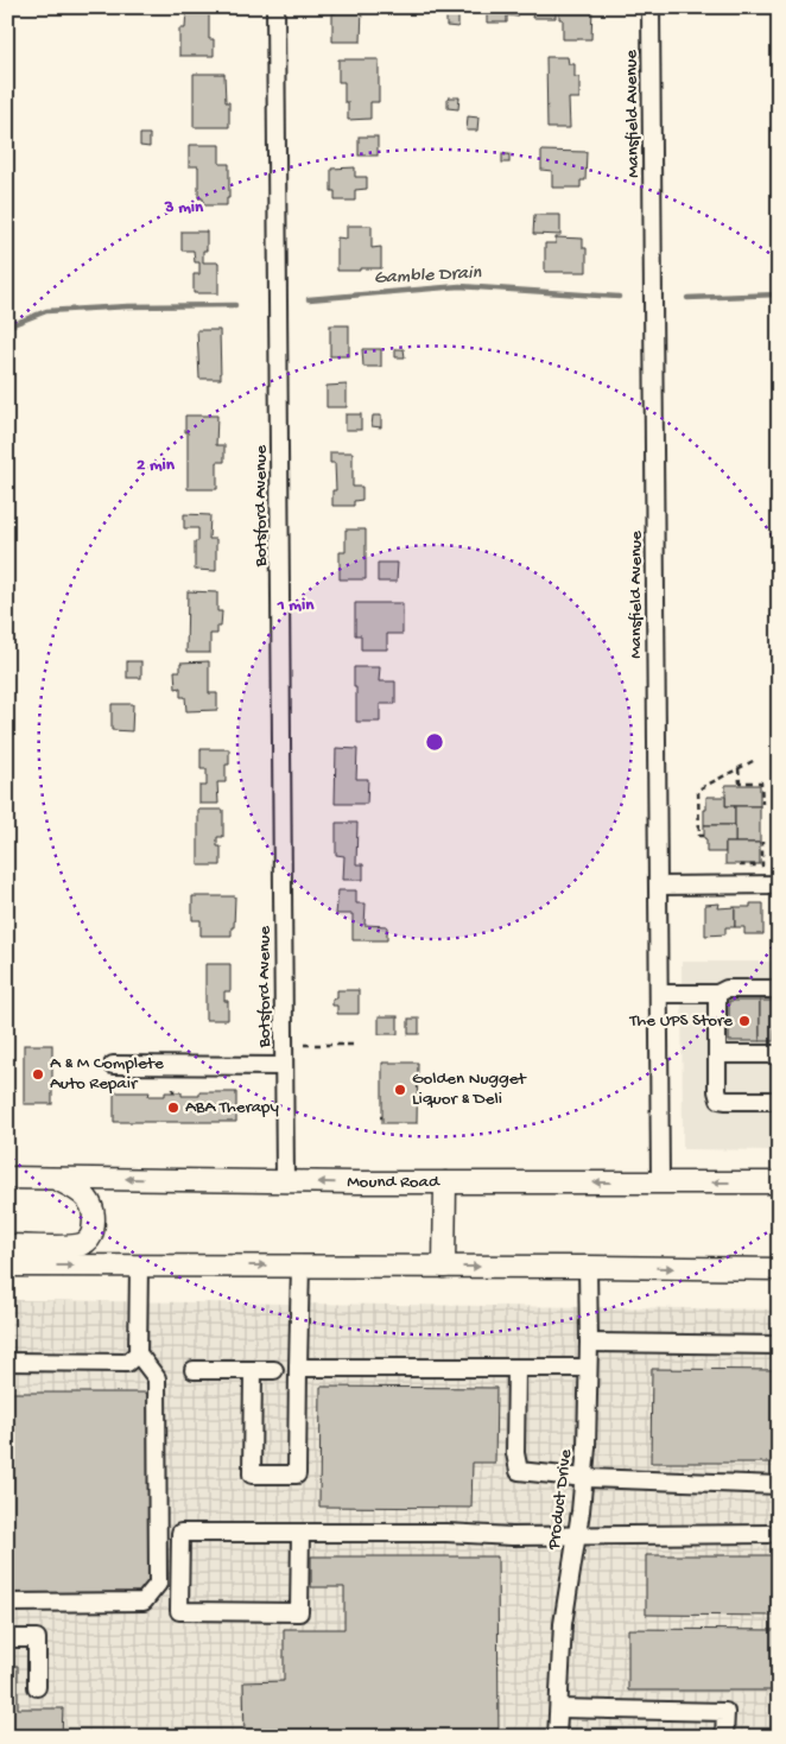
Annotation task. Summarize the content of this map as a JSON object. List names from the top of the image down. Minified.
{"streets":{"main road":["Mound Road"],"street":["Mansfield Avenue","Botsford Avenue","Product Drive"]},"crossings":[["Mansfield Avenue","Mound Road"],["Botsford Avenue","Mound Road"]],"water":["Gamble Drain"],"places":["The UPS Store","A & M Complete Auto Repair","Golden Nugget Liquor & Deli","ABA Therapy"],"rings":["3 min","2 min","1 min"]}
